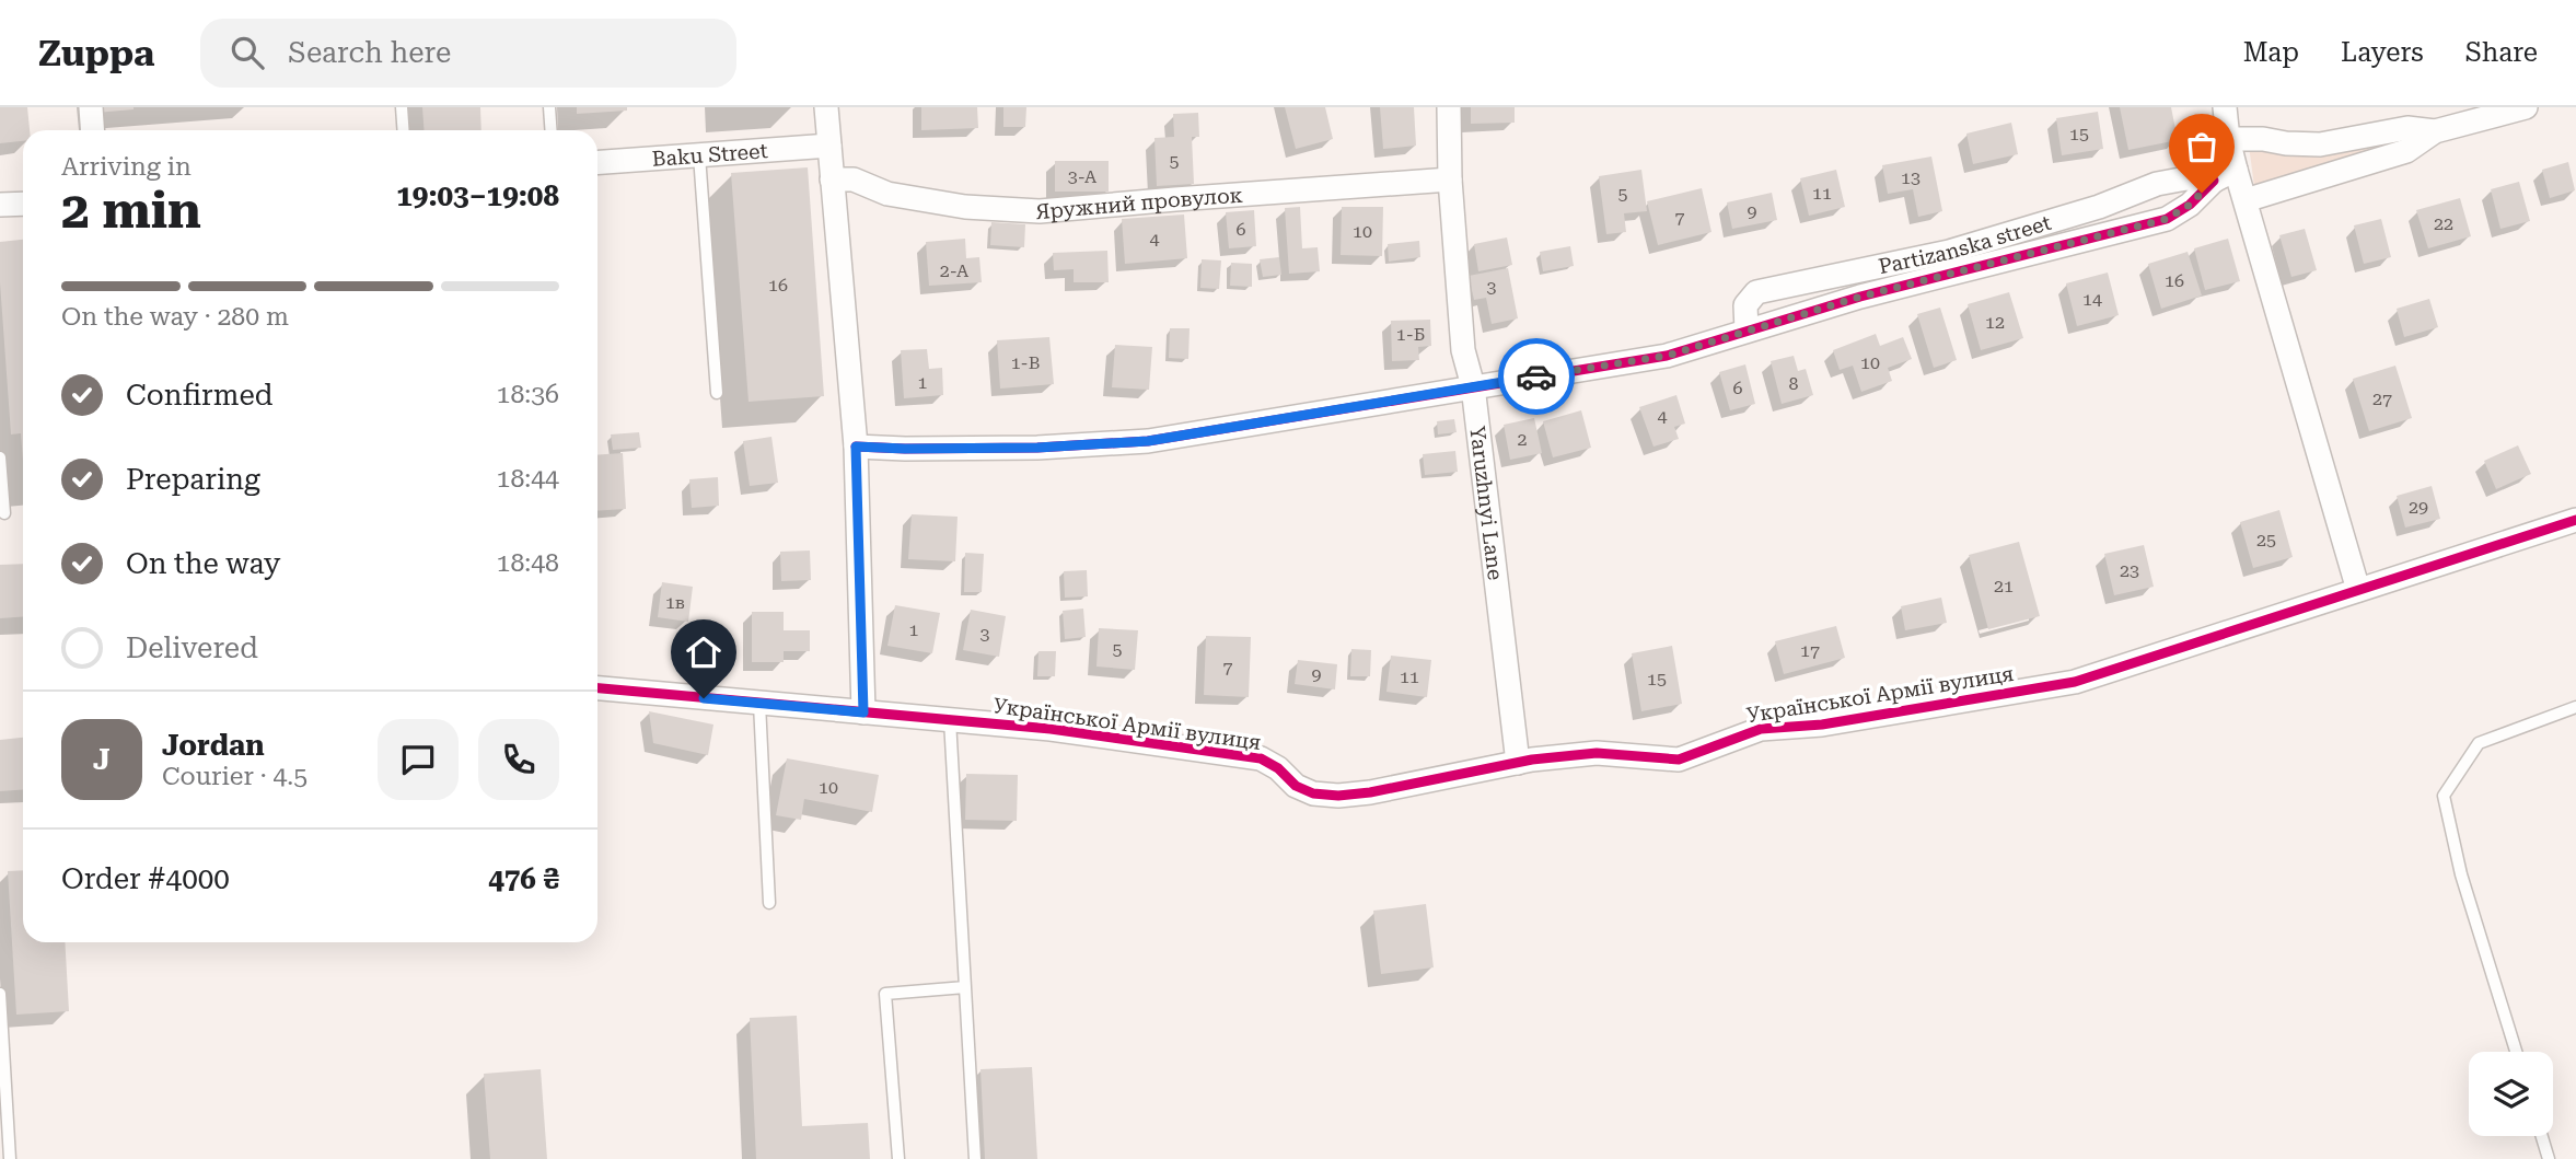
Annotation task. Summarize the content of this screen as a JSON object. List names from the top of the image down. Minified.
{"streets":{"street":["Baku Street","Яружний провулок","Partizanska street","Yaruzhnyi Lane","Української Армії вулиця"]},"crossings":[["Яружний провулок","Yaruzhnyi Lane"],["Partizanska street","Yaruzhnyi Lane"],["Yaruzhnyi Lane","Української Армії вулиця"]],"house_numbers":["15","5","3-А","13","11","5","9","7","22","6","10","4","2-А","16","16","3","14","12","1-Б","1-В","10","1","8","6","27","4","2","29","25","23","21","1в","1","3","5","17","7","9","11","15","10"],"page":{"header":"Zuppa","search":"Search here","nav":["Map","Layers","Share"],"heading":["2 min","Arriving in","19:03–19:08"],"panel":["Jordan","Courier · 4.5","Order #4000","476 ₴"],"bar":"On the way · 280 m","list":[["Confirmed","18:36"],["Preparing","18:44"],["On the way","18:48"],"Delivered"],"round":"J"}}
